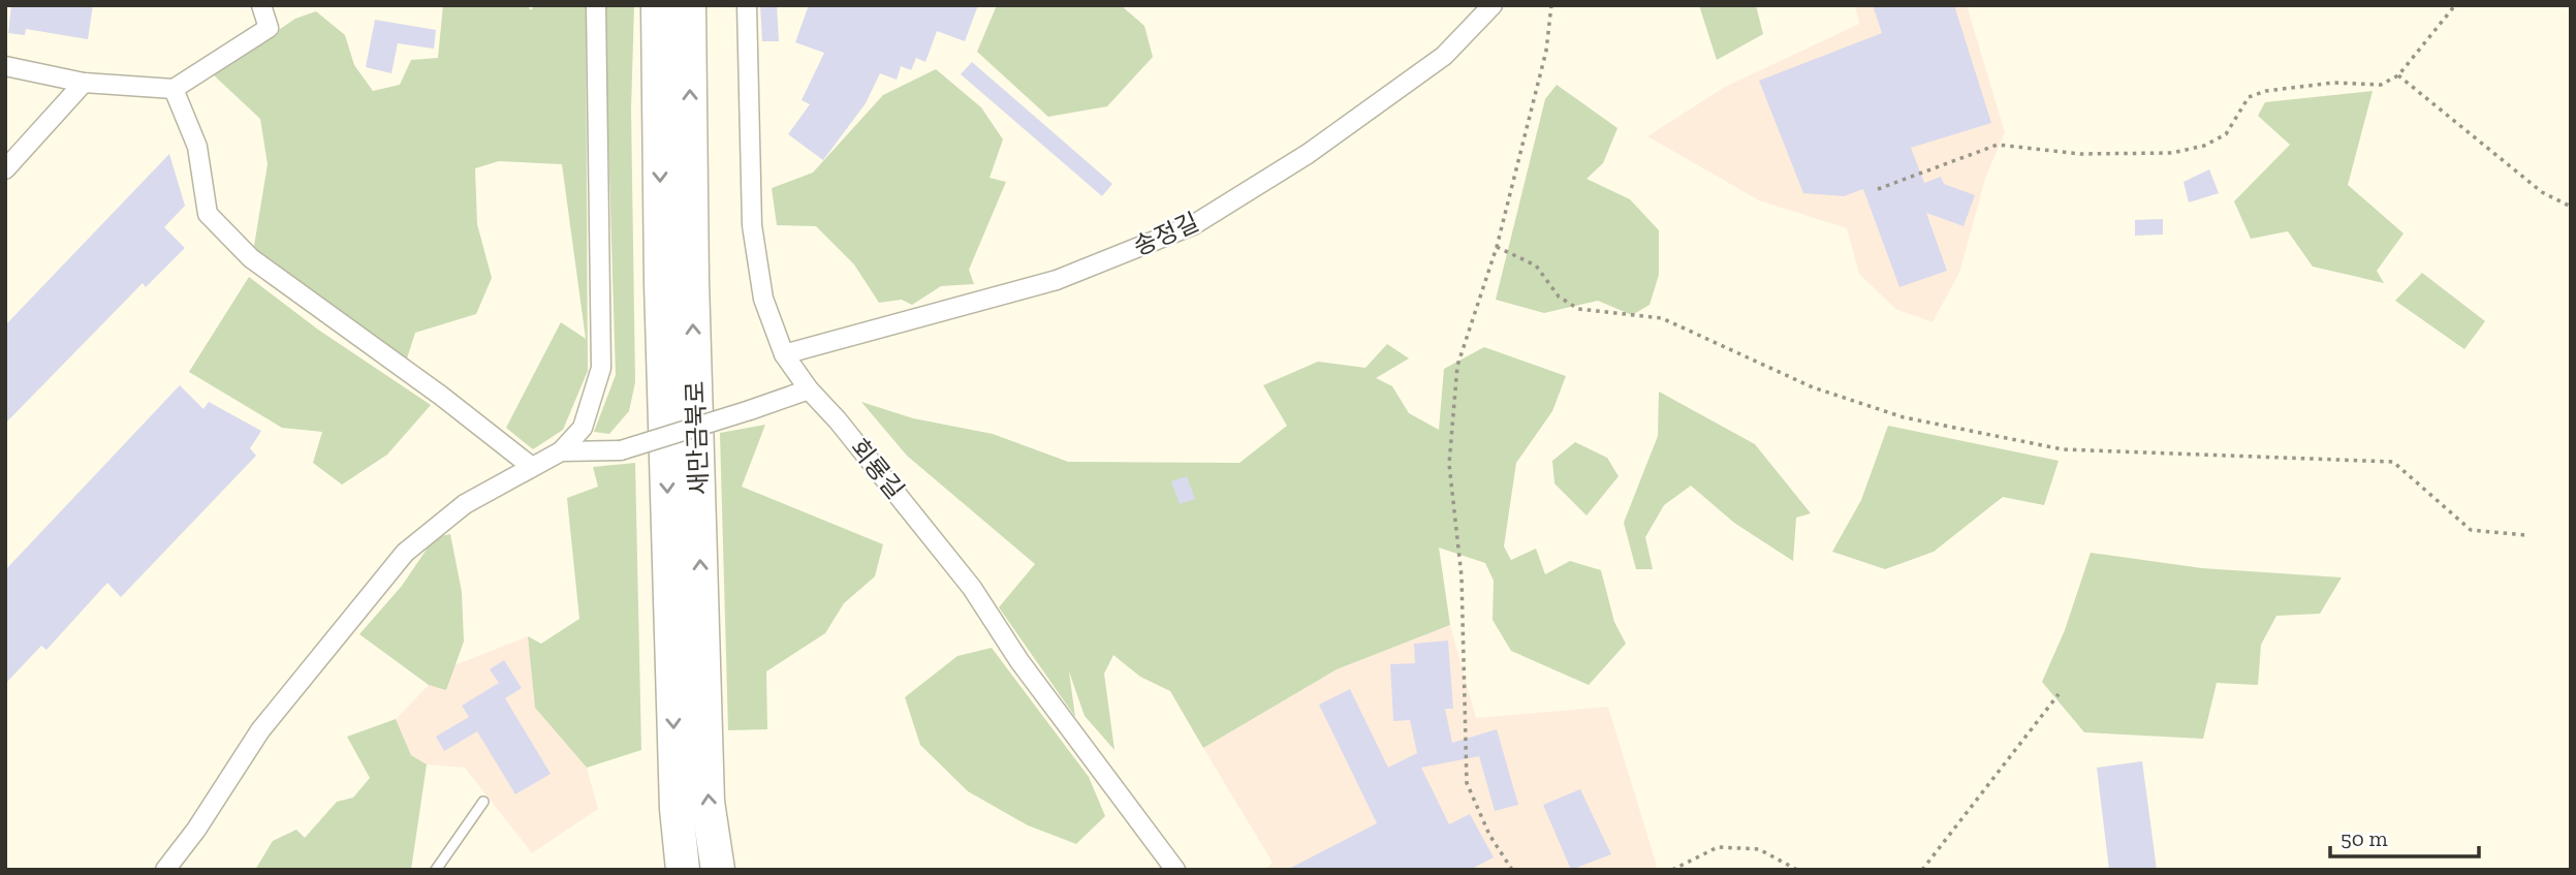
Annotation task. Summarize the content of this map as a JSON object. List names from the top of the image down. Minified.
{"streets":{"highway":["새만금북로"],"street":["송정길","회룡길"]},"crossings":[["송정길","회룡길"]],"scale_bar":"50 m"}
